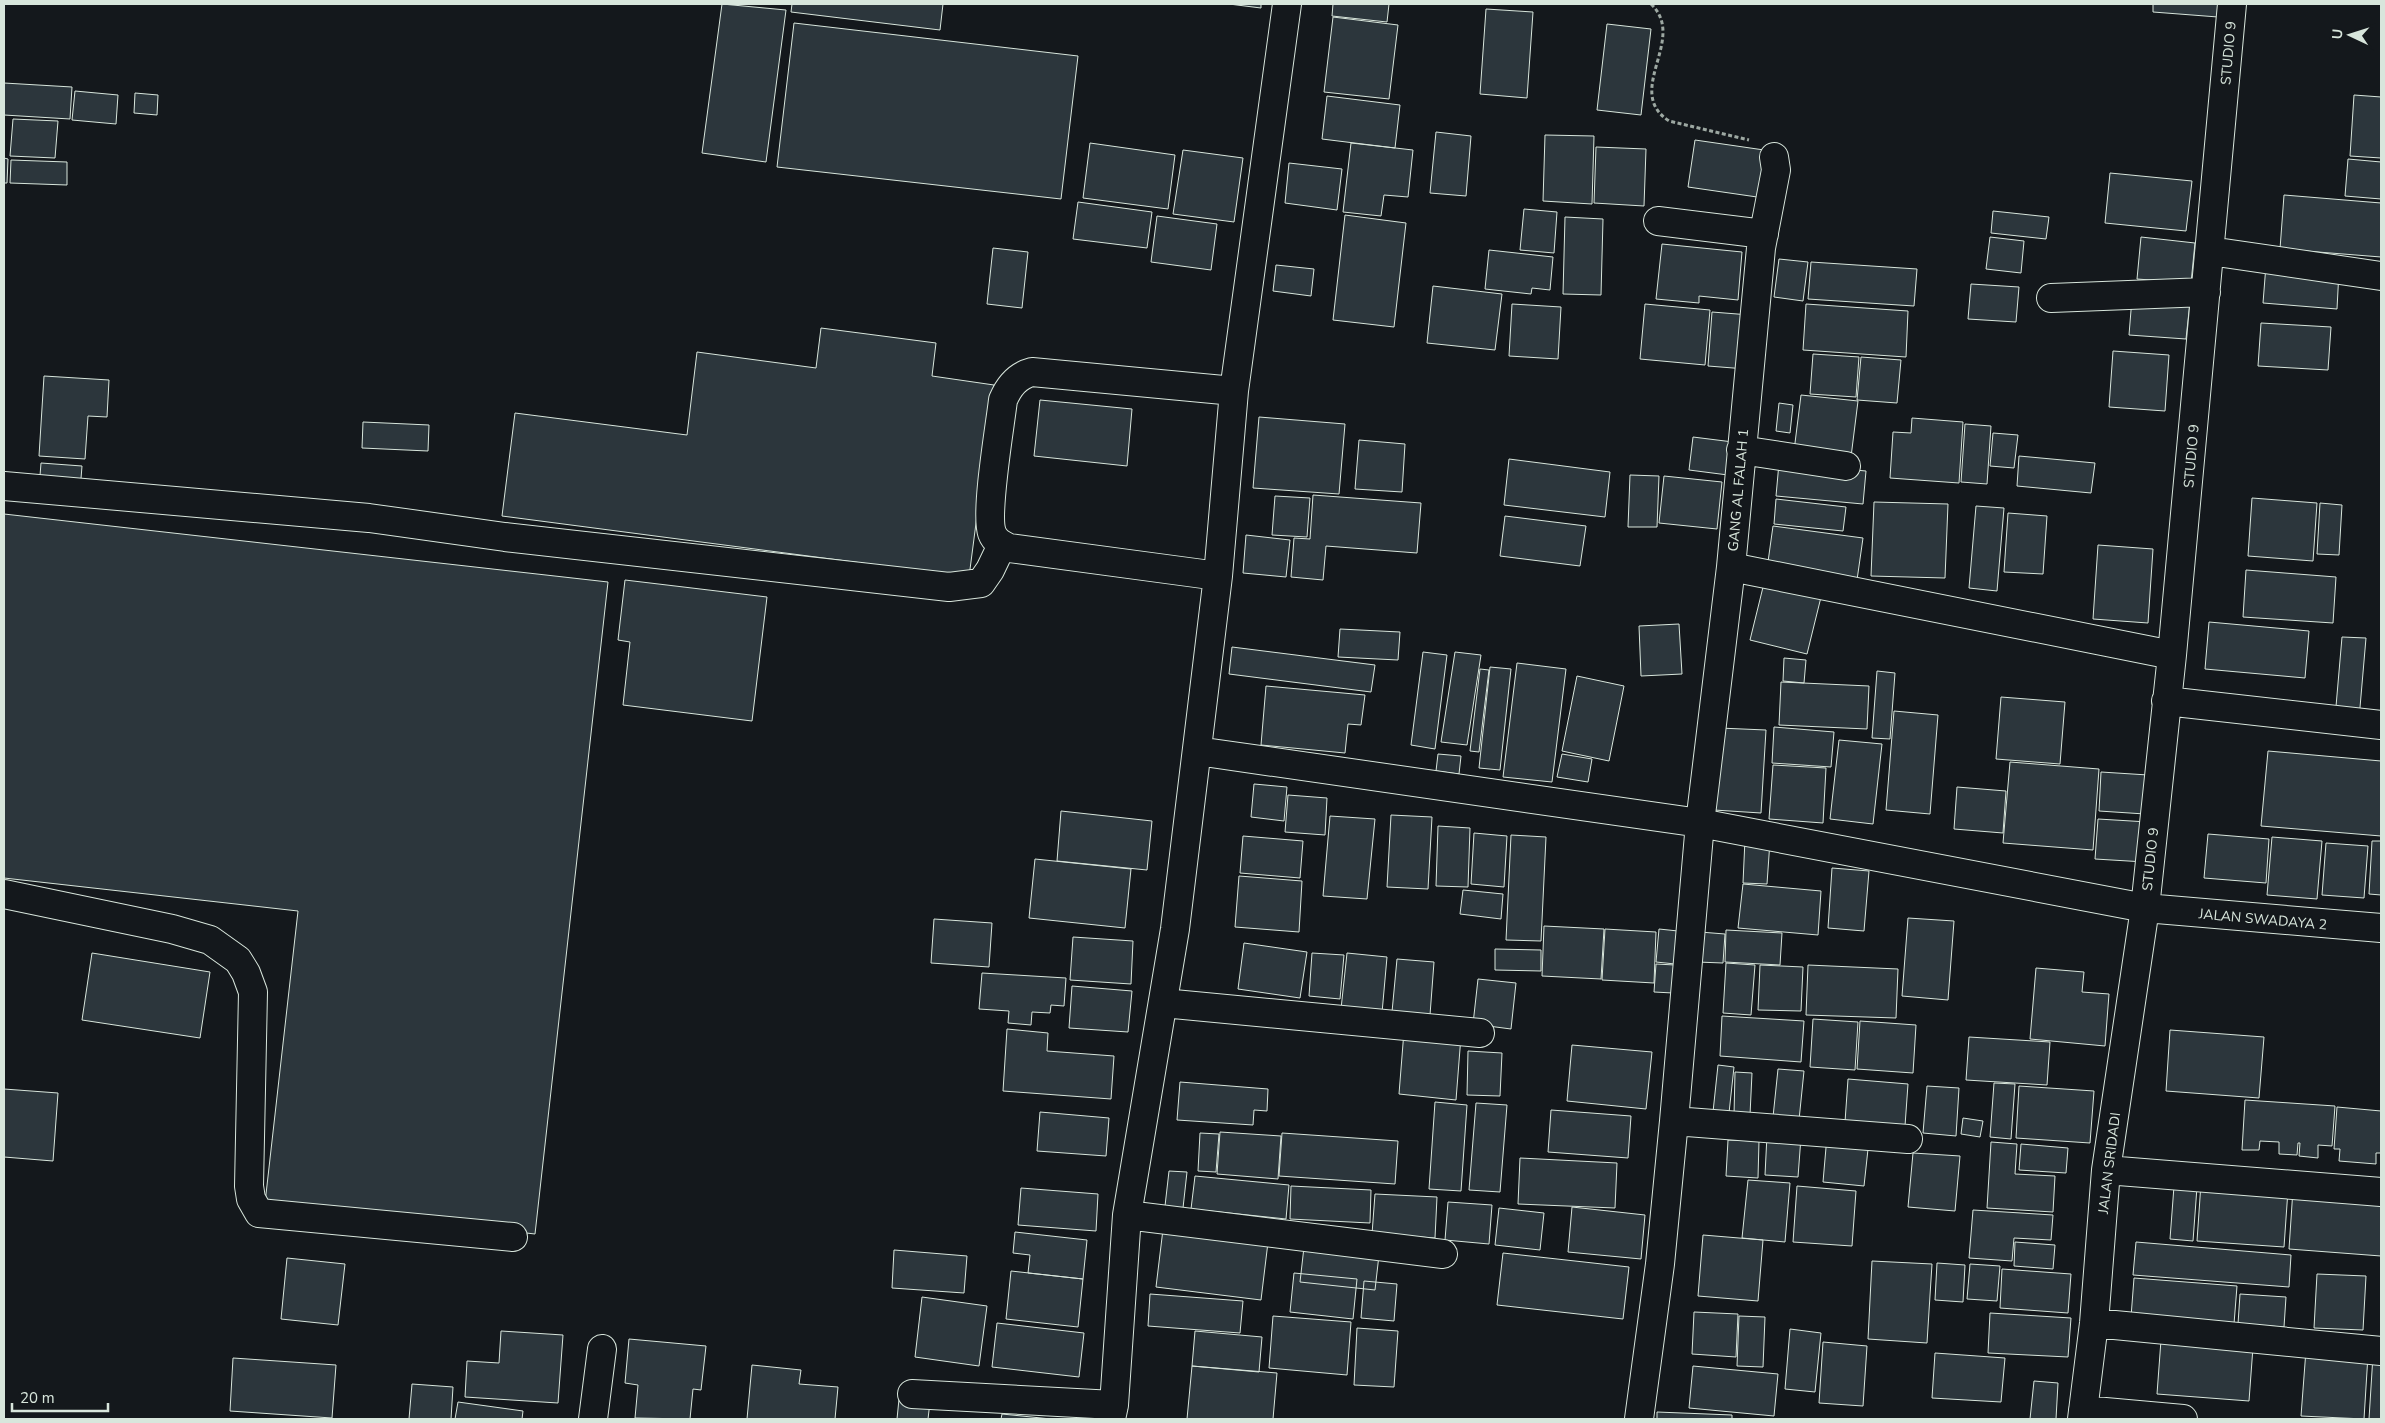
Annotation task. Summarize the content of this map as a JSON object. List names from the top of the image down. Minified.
{"streets":{"street":["STUDIO 9","GANG AL FALAH 1","JALAN SWADAYA 2","JALAN SRIDADI"]},"crossings":[["STUDIO 9","JALAN SWADAYA 2"],["STUDIO 9","JALAN SRIDADI"],["GANG AL FALAH 1","JALAN SWADAYA 2"],["JALAN SWADAYA 2","JALAN SRIDADI"]],"scale_bar":"20 m","north":"left"}
